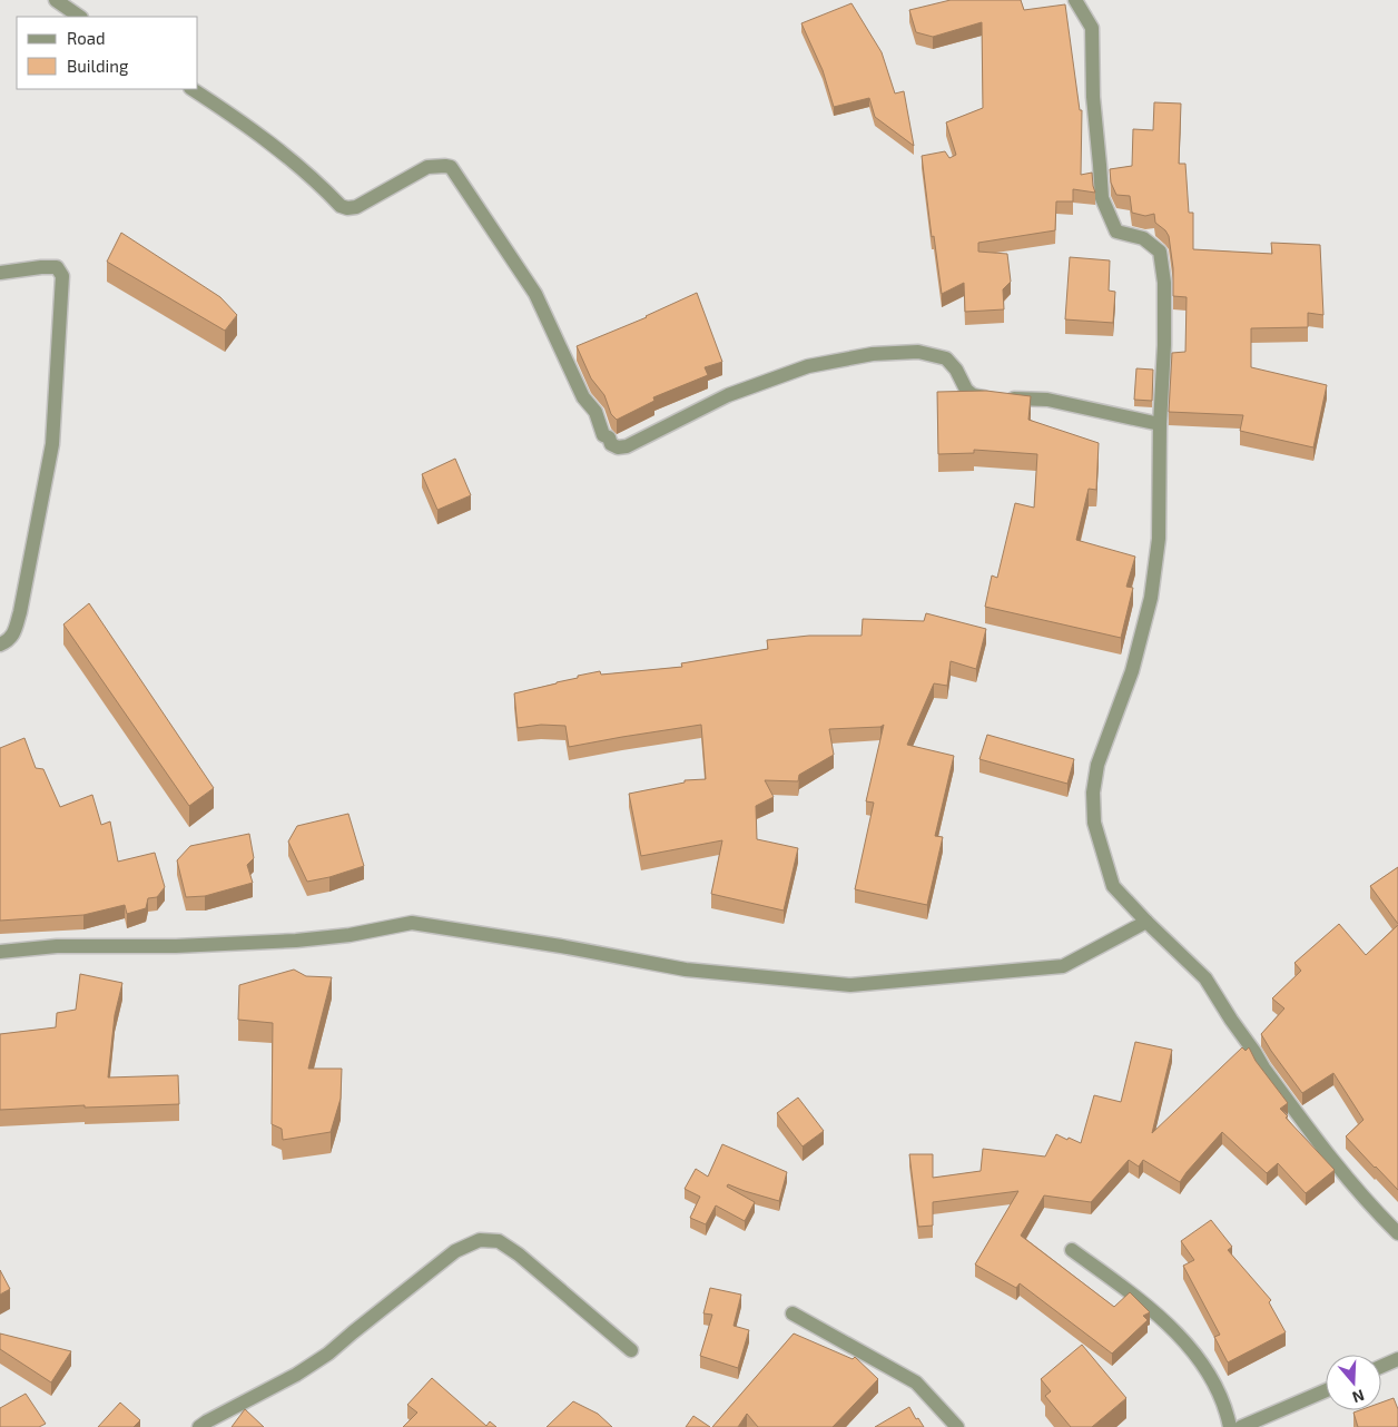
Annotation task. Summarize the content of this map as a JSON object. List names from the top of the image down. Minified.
{"legend":["Road","Building"],"north":"bottom"}
